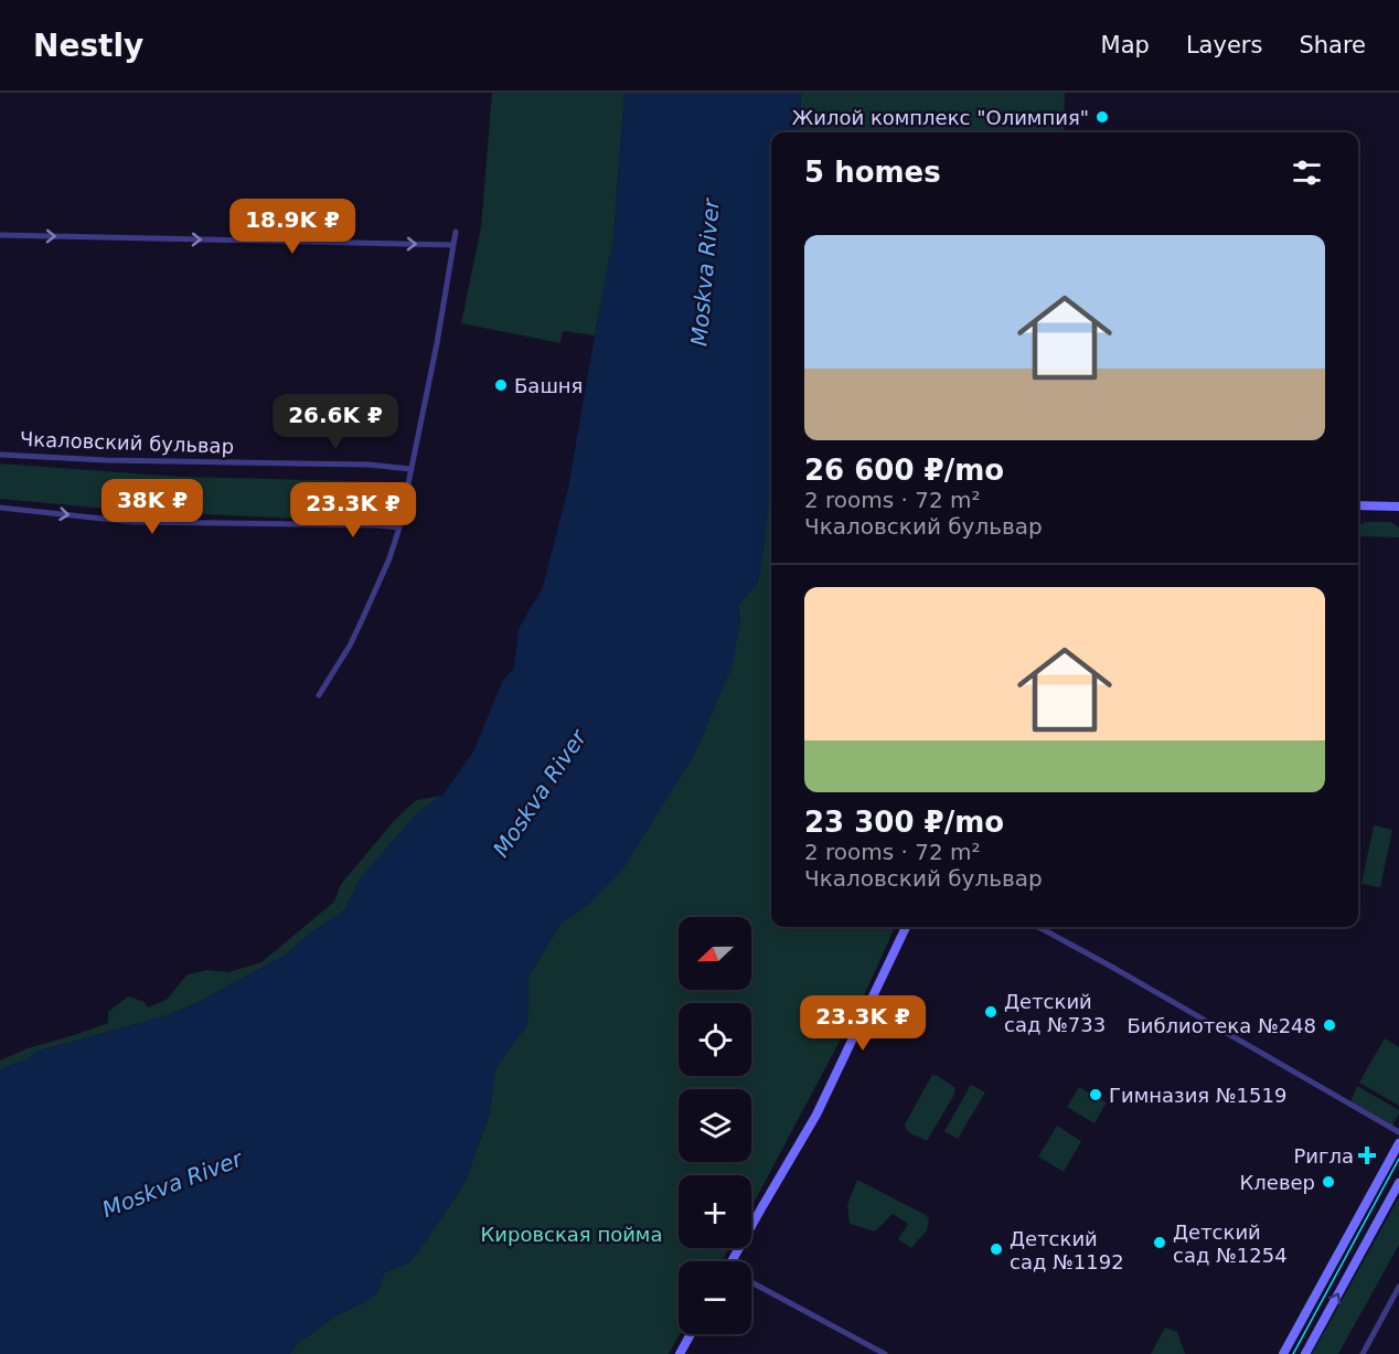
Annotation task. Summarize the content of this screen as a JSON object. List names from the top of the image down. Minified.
{"streets":{"street":["Чкаловский бульвар"]},"water":["Moskva River"],"parks":["Кировская пойма"],"places":{"other":["Жилой комплекс \"Олимпия\"","Башня","Детский сад №733","Библиотека №248","Гимназия №1519","Клевер","Детский сад №1254","Детский сад №1192"],"health":["Ригла"]},"north":"left","page":{"header":"Nestly","nav":["Map","Layers","Share"],"heading":"5 homes","price":["18.9K ₽","26.6K ₽","38K ₽","23.3K ₽","23.3K ₽"],"list":[{"name":"26 600 ₽/mo","note":"2 rooms · 72 m² · Чкаловский бульвар"},{"name":"23 300 ₽/mo","note":"2 rooms · 72 m² · Чкаловский бульвар"}],"map_buttons":["+","−"]}}
